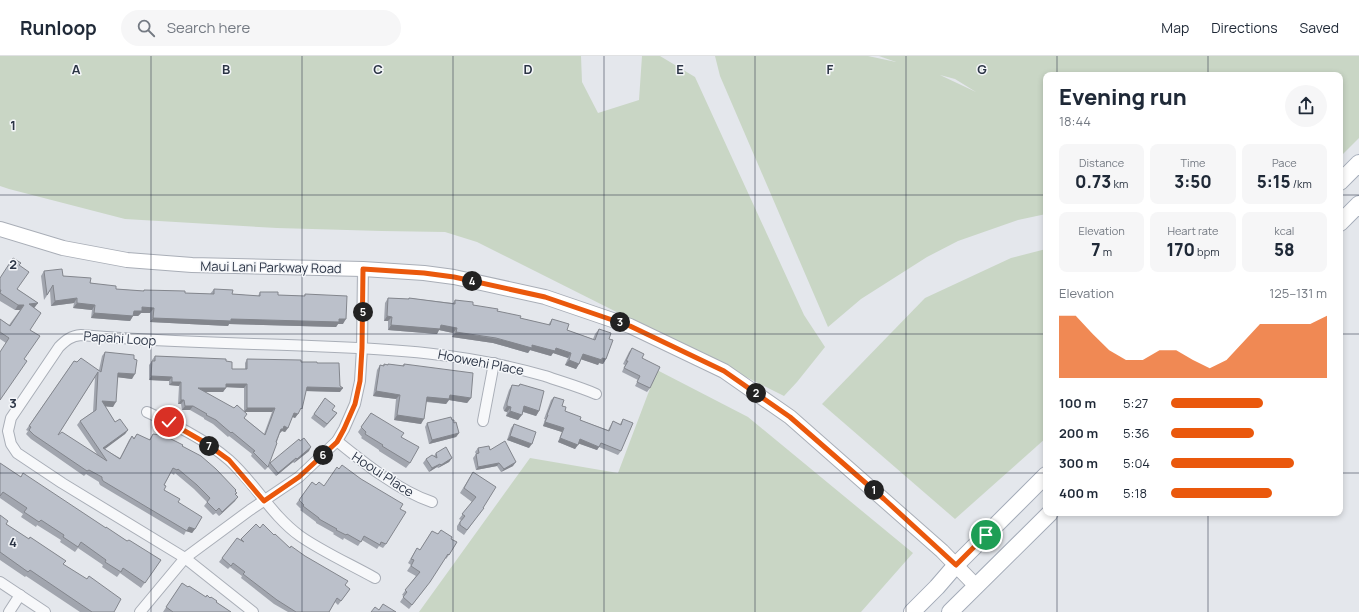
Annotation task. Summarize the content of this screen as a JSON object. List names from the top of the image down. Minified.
{"streets":{"main road":["Maui Lani Parkway Road"],"street":["Papahi Loop","Hoowehi Place","Hooui Place"]},"crossings":[["Papahi Loop","Hoowehi Place"]],"page":{"header":"Runloop","search":"Search here","nav":["Map","Directions","Saved"],"heading":["Evening run","18:44"],"stats":[["Distance","0.73 km"],["Time","3:50"],["Pace","5:15 /km"],["Elevation","7 m"],["Heart rate","170 bpm"],["kcal","58"]],"pins":["4","5","3","2","7","6","1"],"chart":["Elevation","125–131 m"],"list":[{"name":"100 m","note":"5:27"},{"name":"200 m","note":"5:36"},{"name":"300 m","note":"5:04"},{"name":"400 m","note":"5:18"}]},"grid":{"columns":["A","B","C","D","E","F","G"],"rows":["1","2","3","4"]}}
